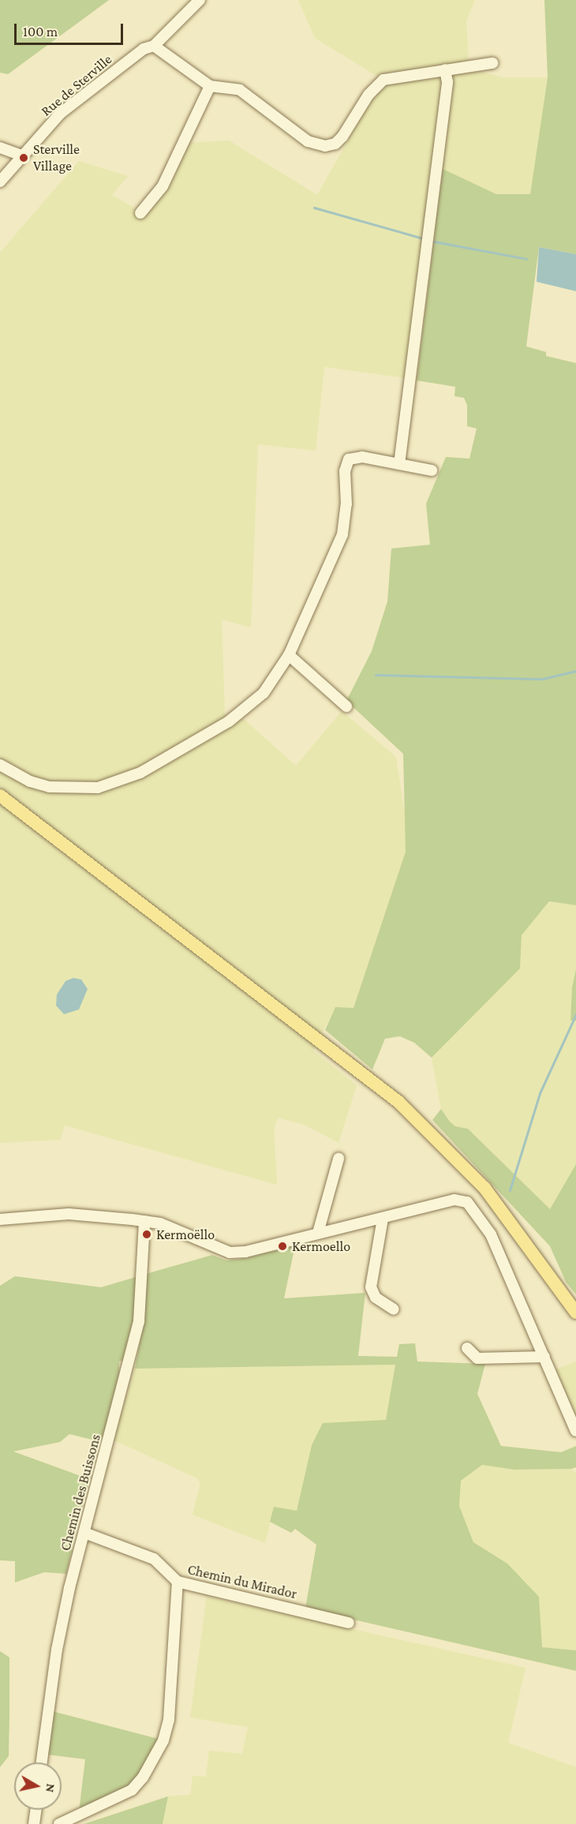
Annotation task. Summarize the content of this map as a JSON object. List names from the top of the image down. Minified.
{"streets":{"street":["Rue de Sterville","Chemin des Buissons","Chemin du Mirador"]},"crossings":[["Chemin des Buissons","Chemin du Mirador"]],"places":["Sterville Village","Kermoëllo","Kermoello"],"scale_bar":"100 m","north":"right"}
